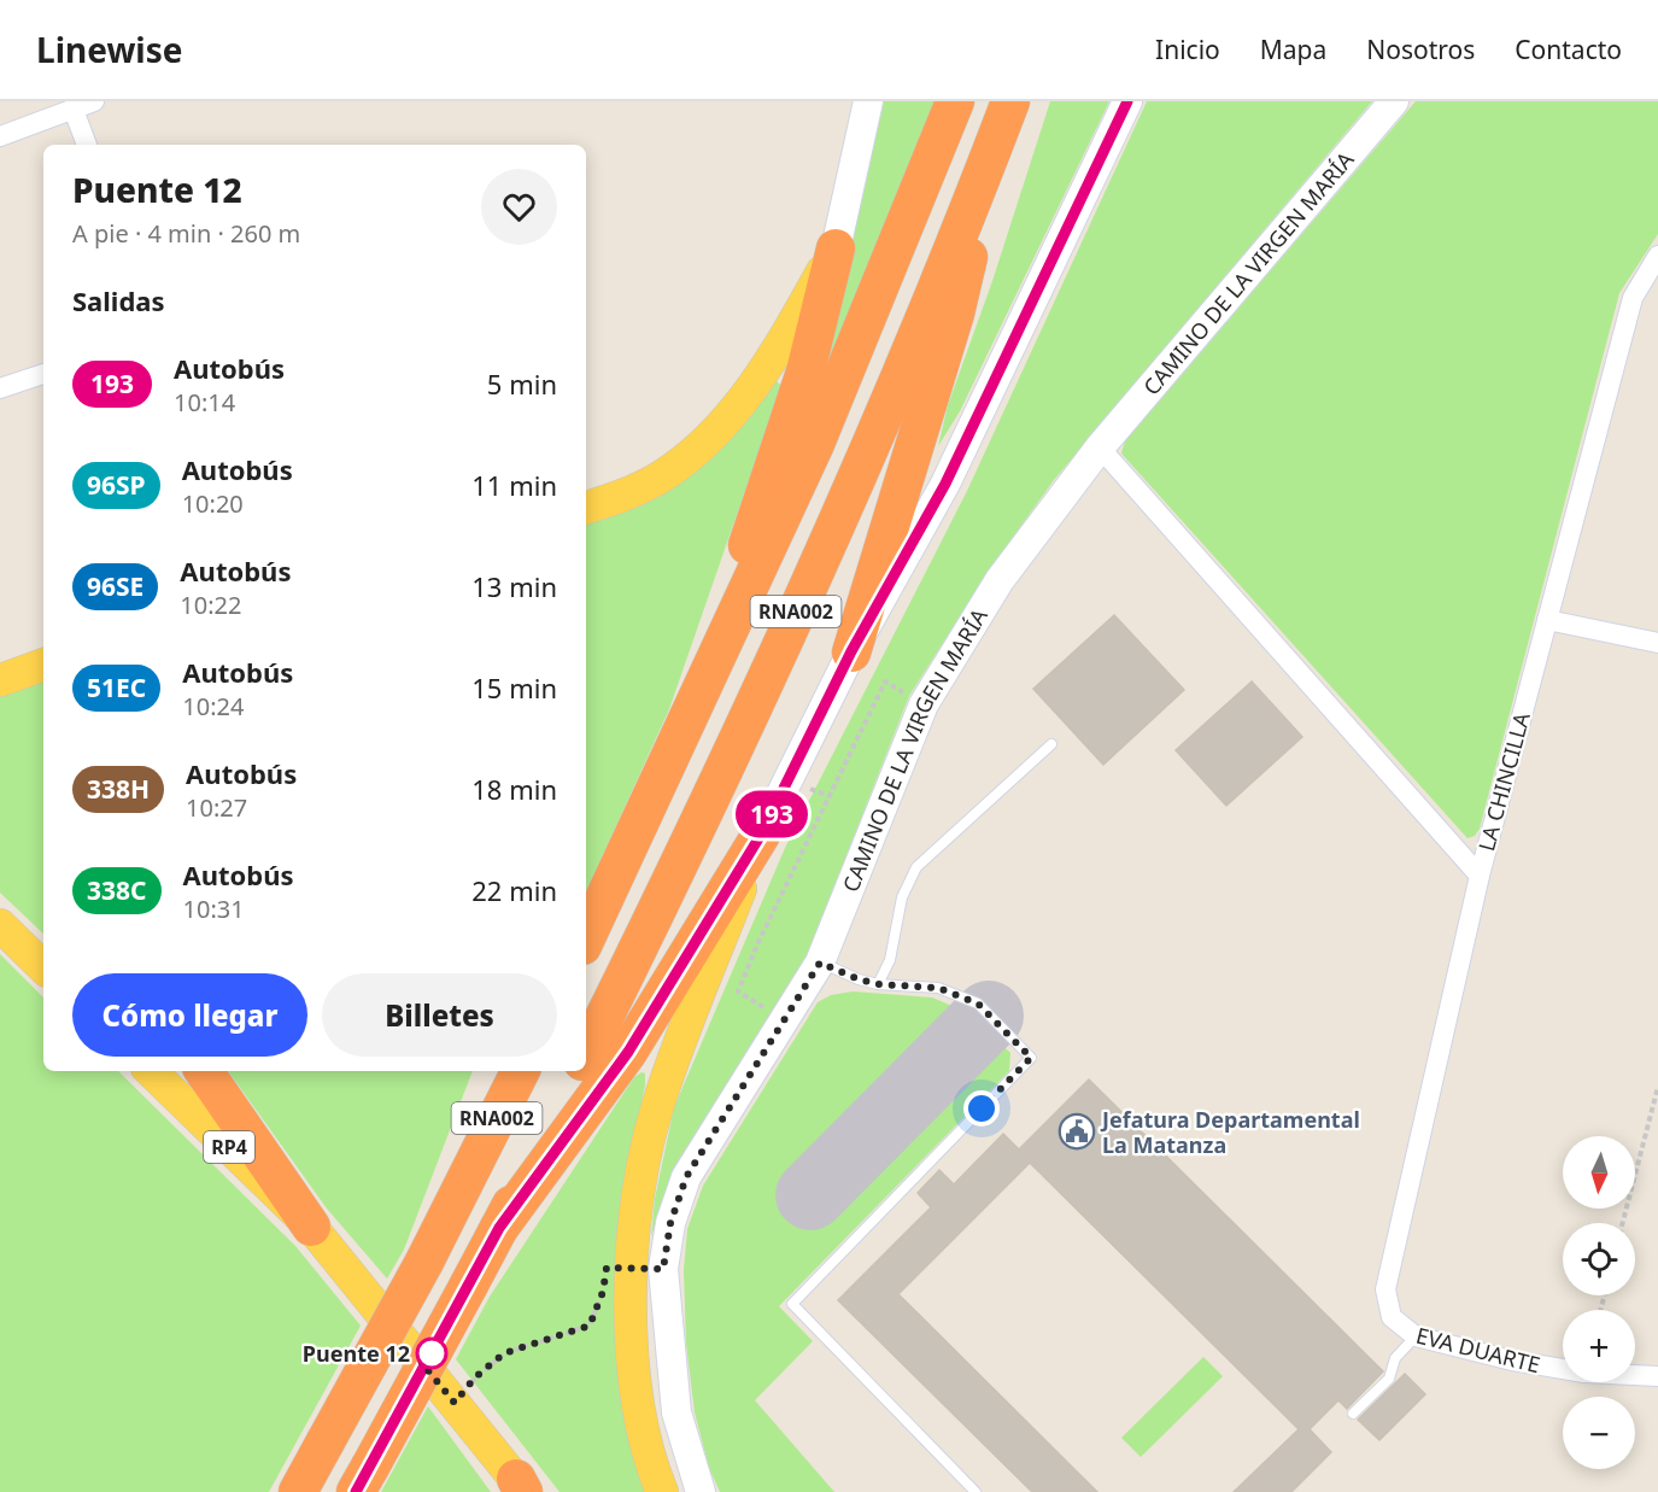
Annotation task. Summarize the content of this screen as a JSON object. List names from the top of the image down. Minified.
{"streets":{"highway":["RNA002"],"main road":["RP4"],"street":["CAMINO DE LA VIRGEN MARÍA","LA CHINCILLA","EVA DUARTE"]},"crossings":[["LA CHINCILLA","EVA DUARTE"]],"places":{"public building":["Jefatura Departamental La Matanza"],"other":["Puente 12"]},"lines":["bus line 193"],"north":"bottom","page":{"header":"Linewise","nav":["Inicio","Mapa","Nosotros","Contacto"],"on_map":"193","heading":[["Puente 12","A pie · 4 min · 260 m"],"Salidas"],"list":[{"mark":"193","name":"Autobús","note":"10:14","value":"5 min"},{"mark":"96SP","name":"Autobús","note":"10:20","value":"11 min"},{"mark":"96SE","name":"Autobús","note":"10:22","value":"13 min"},{"mark":"51EC","name":"Autobús","note":"10:24","value":"15 min"},{"mark":"338H","name":"Autobús","note":"10:27","value":"18 min"},{"mark":"338C","name":"Autobús","note":"10:31","value":"22 min"}],"buttons":["Cómo llegar","Billetes"],"map_buttons":["+","−"]}}
